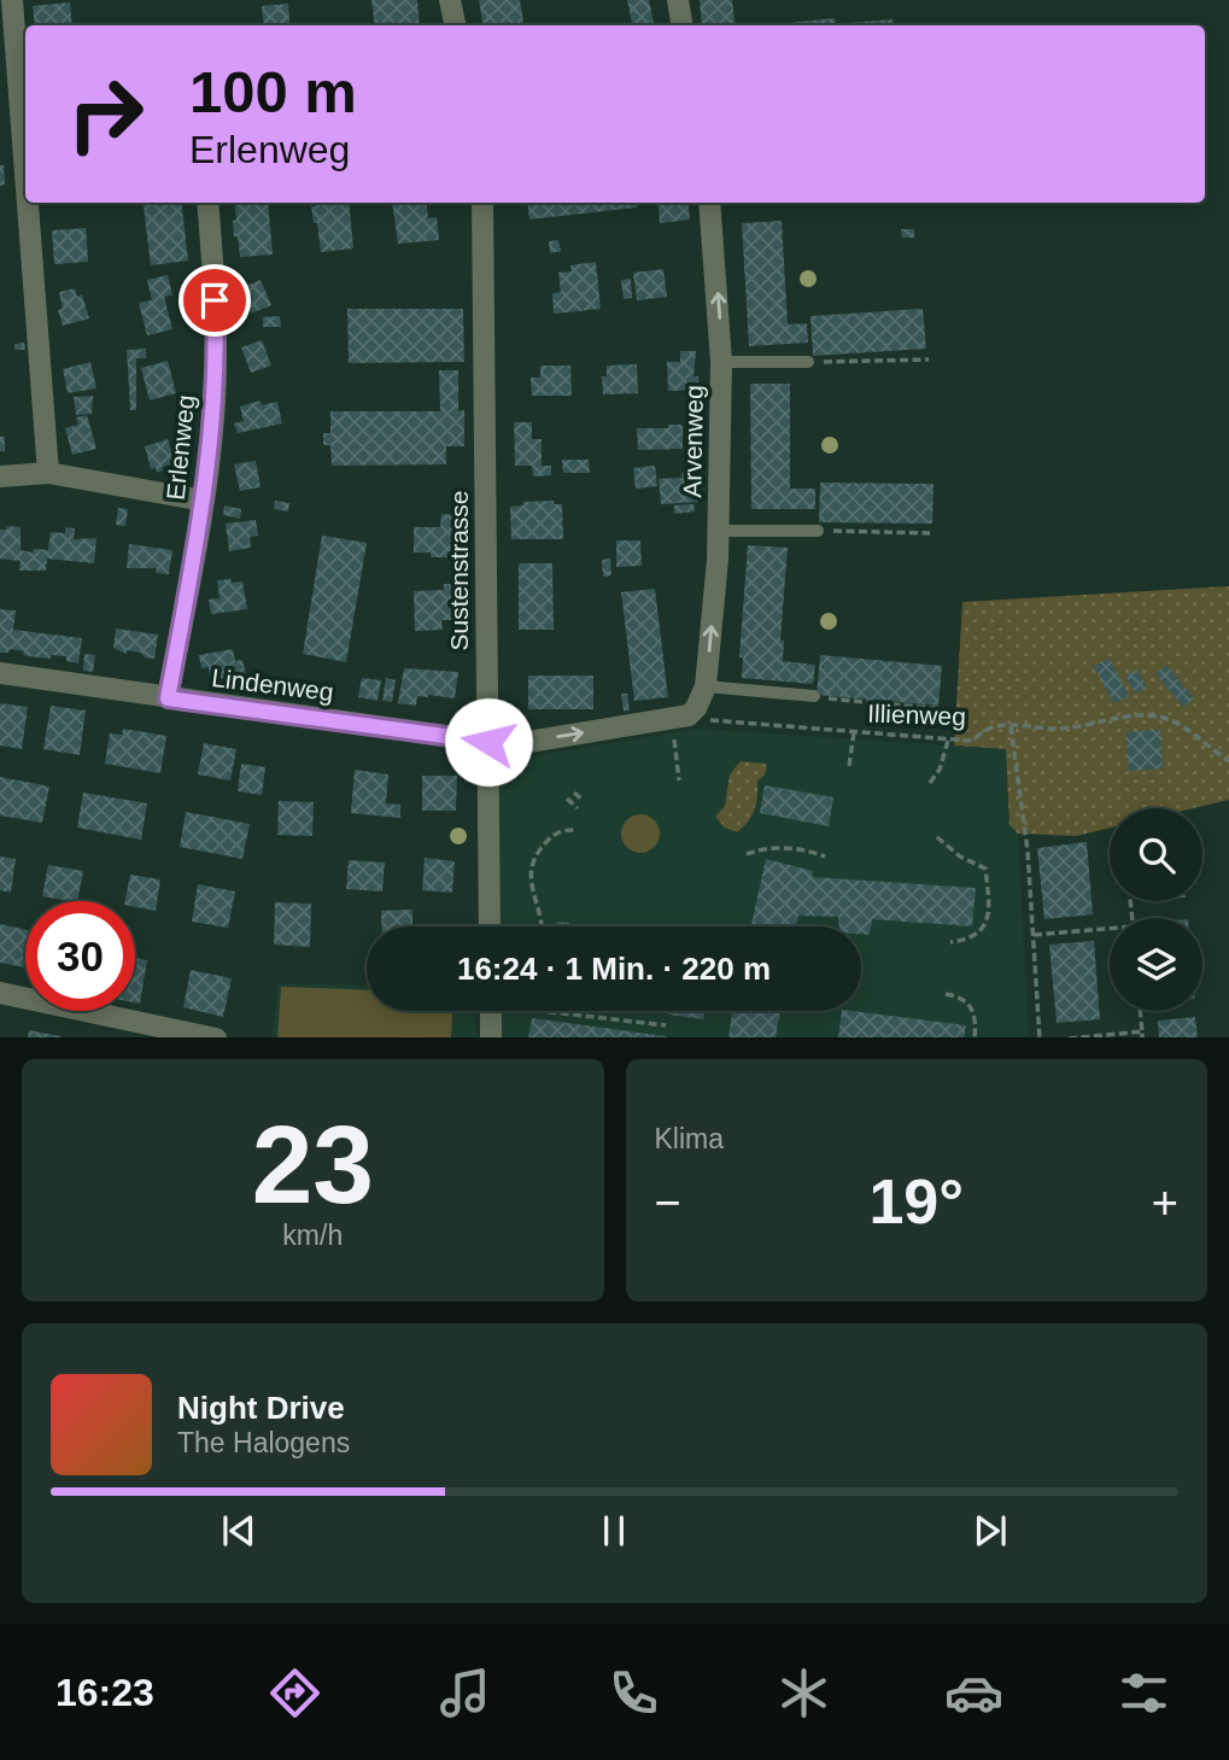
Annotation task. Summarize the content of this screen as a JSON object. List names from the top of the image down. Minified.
{"streets":{"street":["Arvenweg","Erlenweg","Sustenstrasse","Lindenweg"],"path":["Illienweg"]},"crossings":[["Arvenweg","Illienweg"],["Erlenweg","Lindenweg"],["Sustenstrasse","Lindenweg"]],"one_way":["Arvenweg"],"page":{"turn":["100 m","Erlenweg"],"limit":"30","trip":"16:24 · 1 Min. · 220 m","tile":[["23","km/h"],"Klima"],"heat":["−","19°","+"],"song":["Night Drive","The Halogens"],"tabs":"16:23"}}
